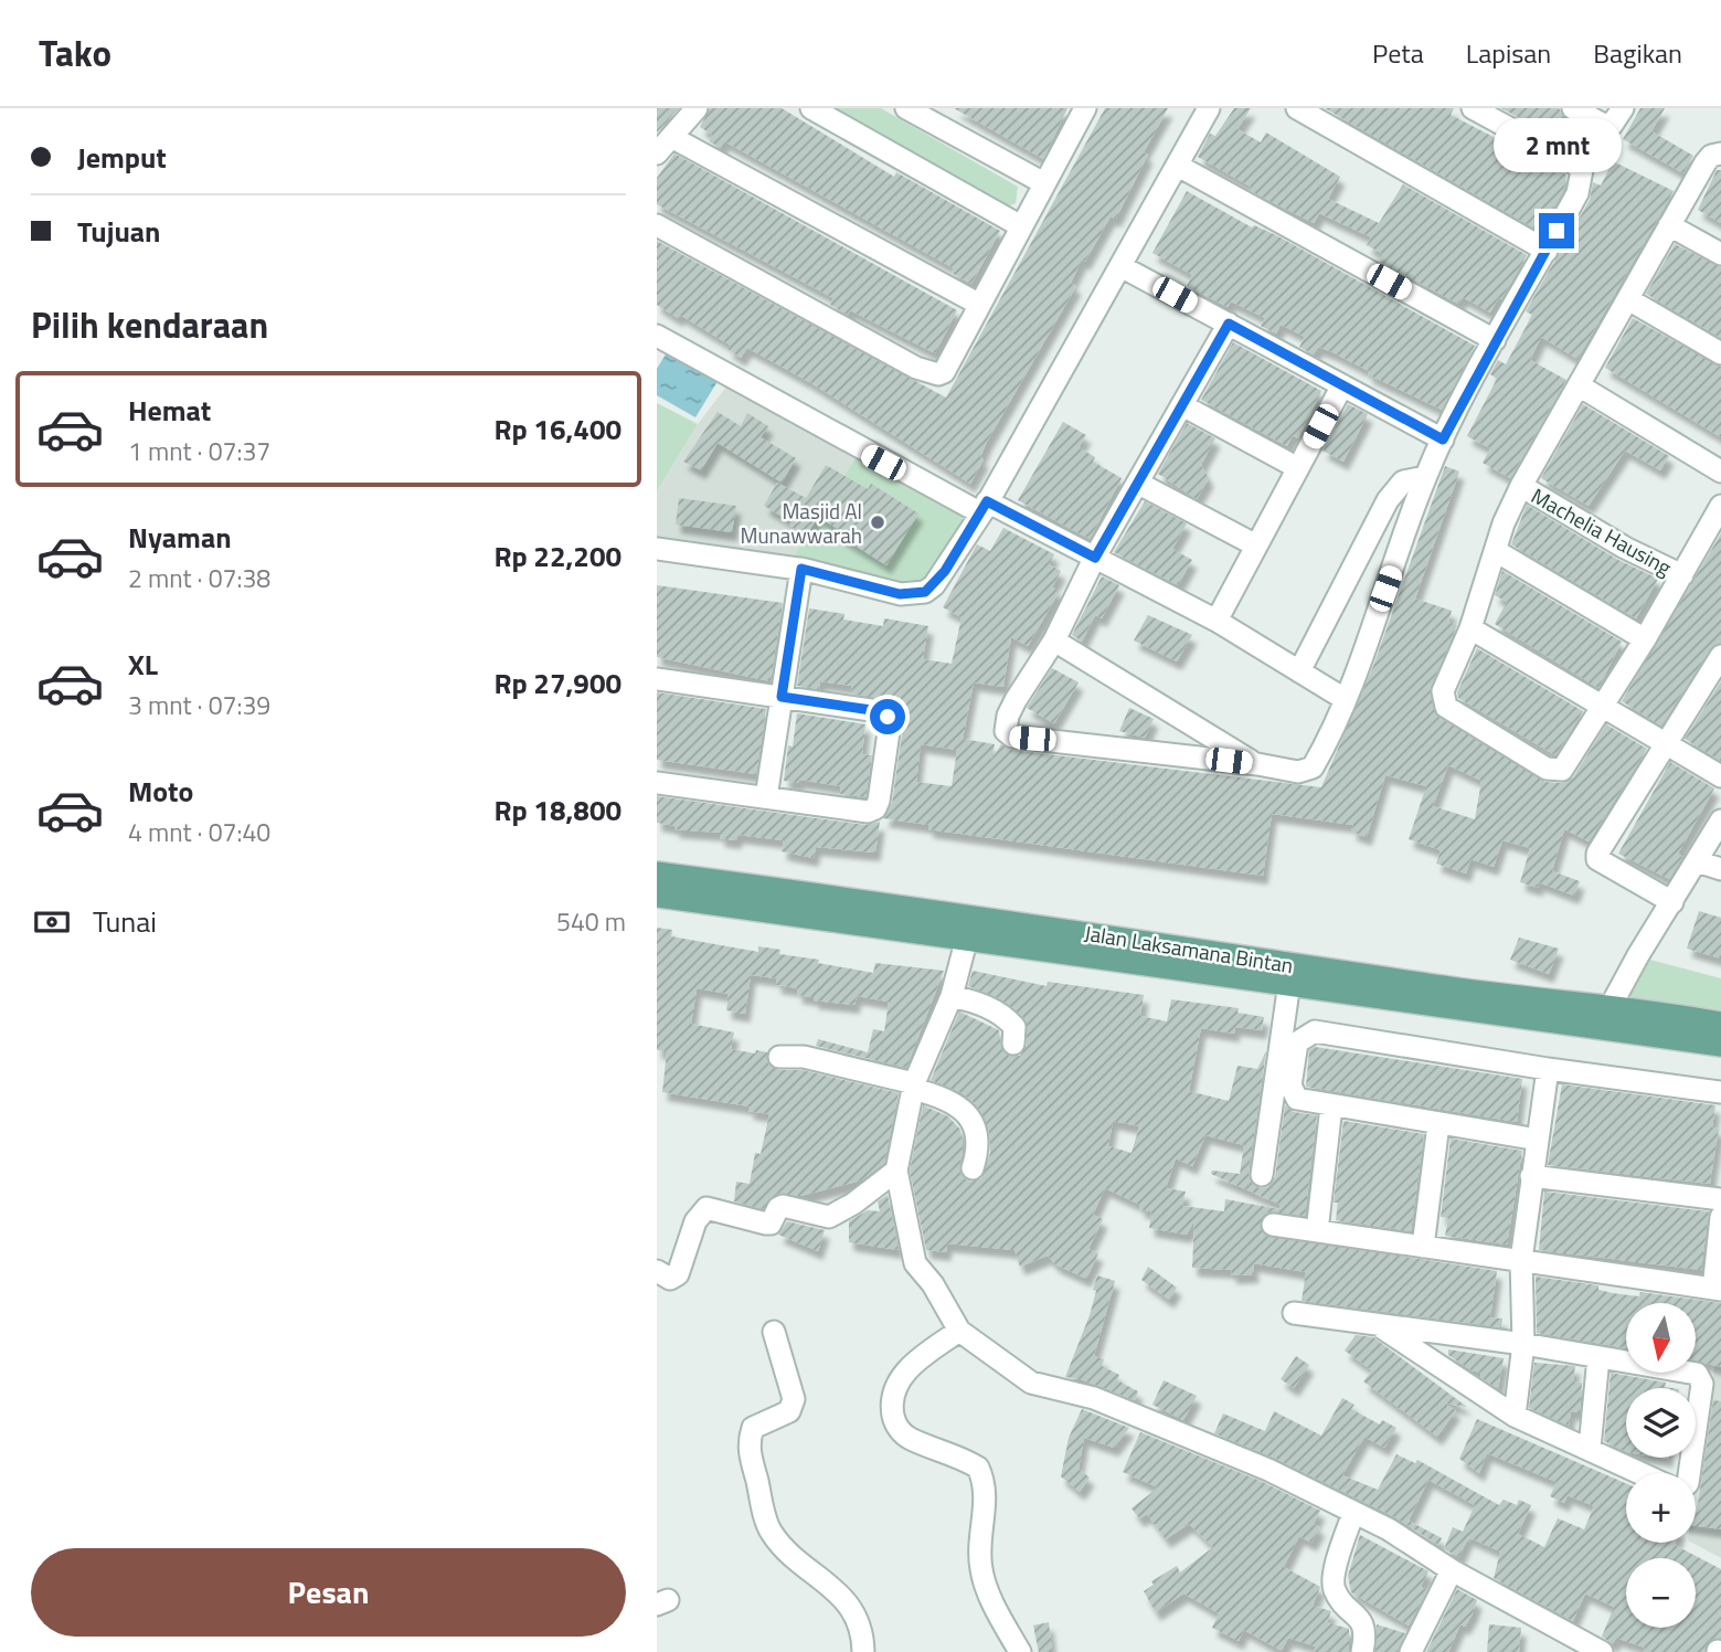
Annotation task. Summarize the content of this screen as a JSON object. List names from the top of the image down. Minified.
{"streets":{"main road":["Jalan Laksamana Bintan"],"street":["Machelia Hausing"]},"places":["Masjid Al Munawwarah"],"north":"bottom","page":{"header":"Tako","nav":["Peta","Lapisan","Bagikan"],"banner":["Jemput","Tujuan"],"bubble":"2 mnt","heading":"Pilih kendaraan","list":[{"name":"Hemat","note":"1 mnt · 07:37","value":"Rp 16,400"},{"name":"Nyaman","note":"2 mnt · 07:38","value":"Rp 22,200"},{"name":"XL","note":"3 mnt · 07:39","value":"Rp 27,900"},{"name":"Moto","note":"4 mnt · 07:40","value":"Rp 18,800"}],"pay":["Tunai","540 m"],"map_buttons":["+","−"],"buttons":"Pesan"}}
